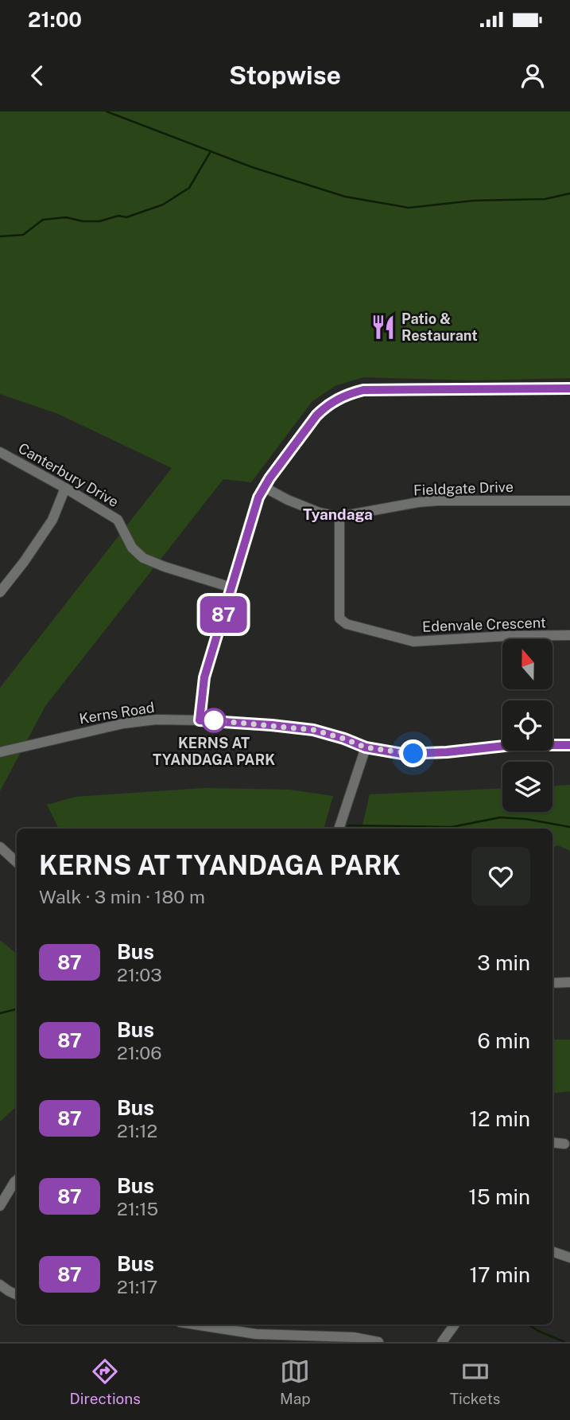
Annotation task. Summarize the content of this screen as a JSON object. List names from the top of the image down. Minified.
{"streets":{"street":["Canterbury Drive","Fieldgate Drive","Edenvale Crescent","Kerns Road"]},"crossings":[["Fieldgate Drive","Edenvale Crescent"]],"districts":["Tyandaga"],"places":{"restaurant":["Patio & Restaurant"],"other":["KERNS AT TYANDAGA PARK"]},"lines":["bus line 87"],"north":"top","page":{"status":"21:00","header":"Stopwise","on_map":"87","heading":["KERNS AT TYANDAGA PARK","Walk · 3 min · 180 m"],"list":[{"mark":"87","name":"Bus","note":"21:03","value":"3 min"},{"mark":"87","name":"Bus","note":"21:06","value":"6 min"},{"mark":"87","name":"Bus","note":"21:12","value":"12 min"},{"mark":"87","name":"Bus","note":"21:15","value":"15 min"},{"mark":"87","name":"Bus","note":"21:17","value":"17 min"}],"tabs":["Directions","Map","Tickets"]}}
